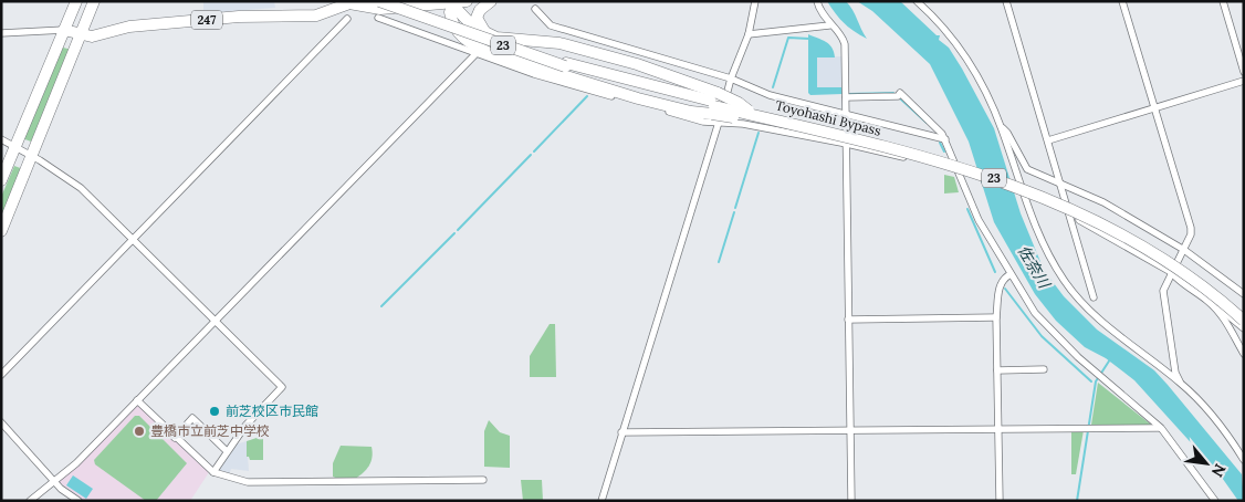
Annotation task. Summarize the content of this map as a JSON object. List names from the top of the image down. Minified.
{"streets":{"highway":["247","23","Toyohashi Bypass"]},"water":["佐奈川"],"places":["前芝校区市民館","豊橋市立前芝中学校"],"north":"bottom right"}
